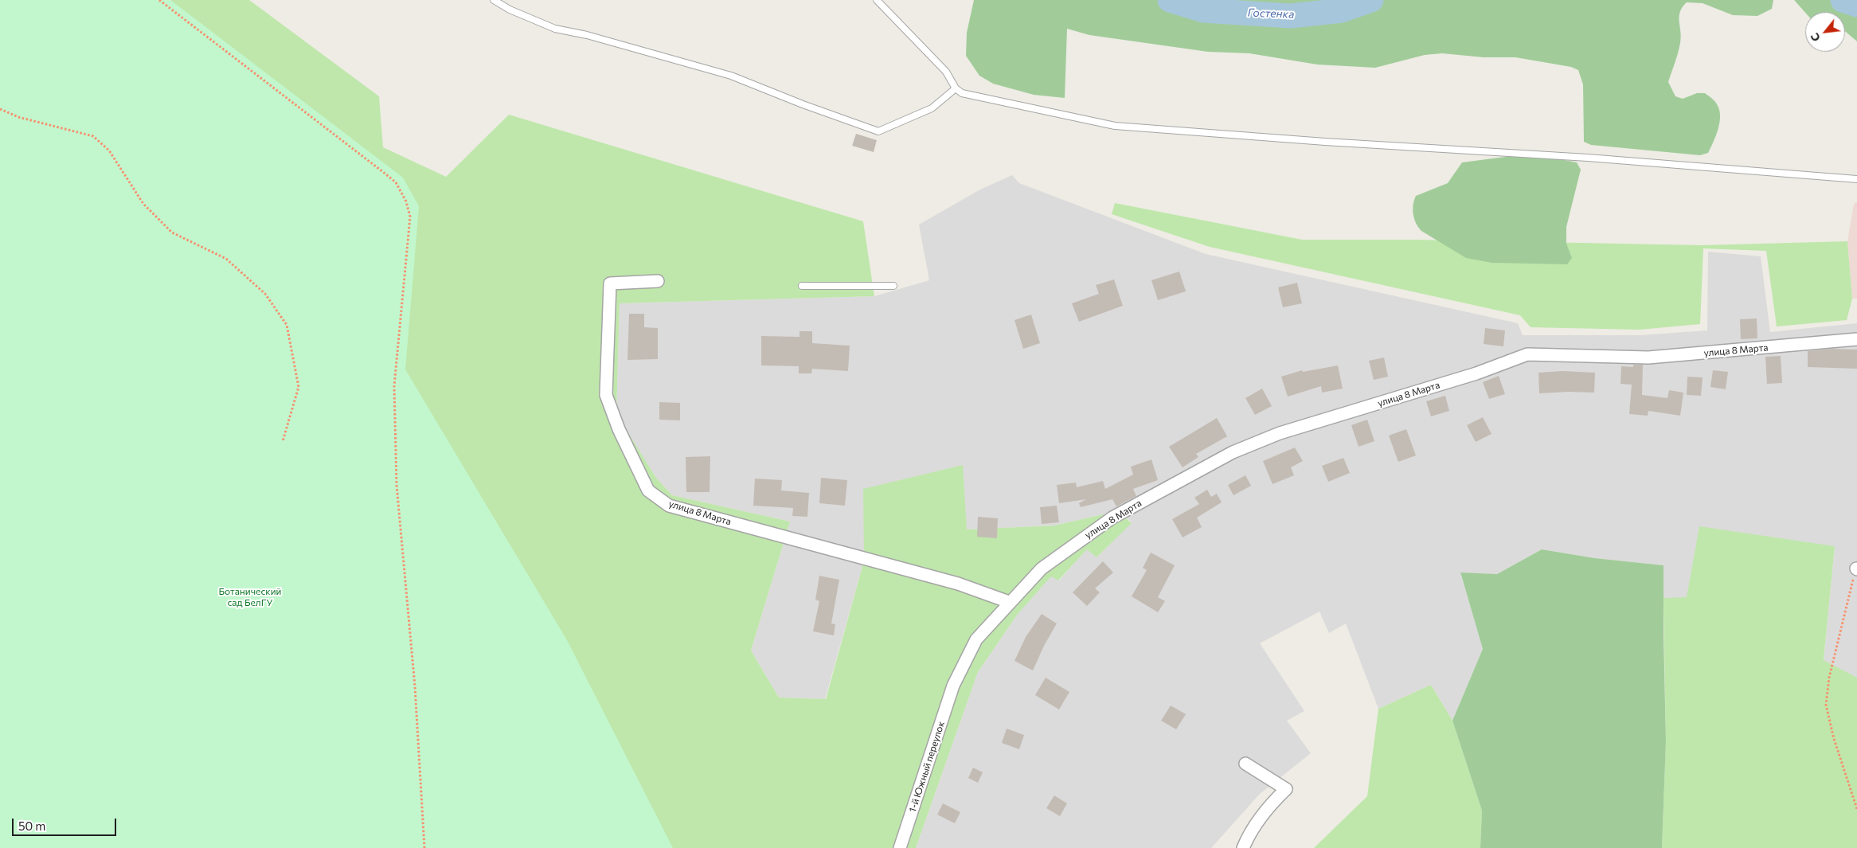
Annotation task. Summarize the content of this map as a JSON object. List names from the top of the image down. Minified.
{"streets":{"street":["улица 8 Марта","1-й Южный переулок"]},"crossings":[["улица 8 Марта","1-й Южный переулок"]],"water":["Гостенка"],"parks":["Ботанический сад БелГУ"],"scale_bar":"50 m","north":"bottom left"}
